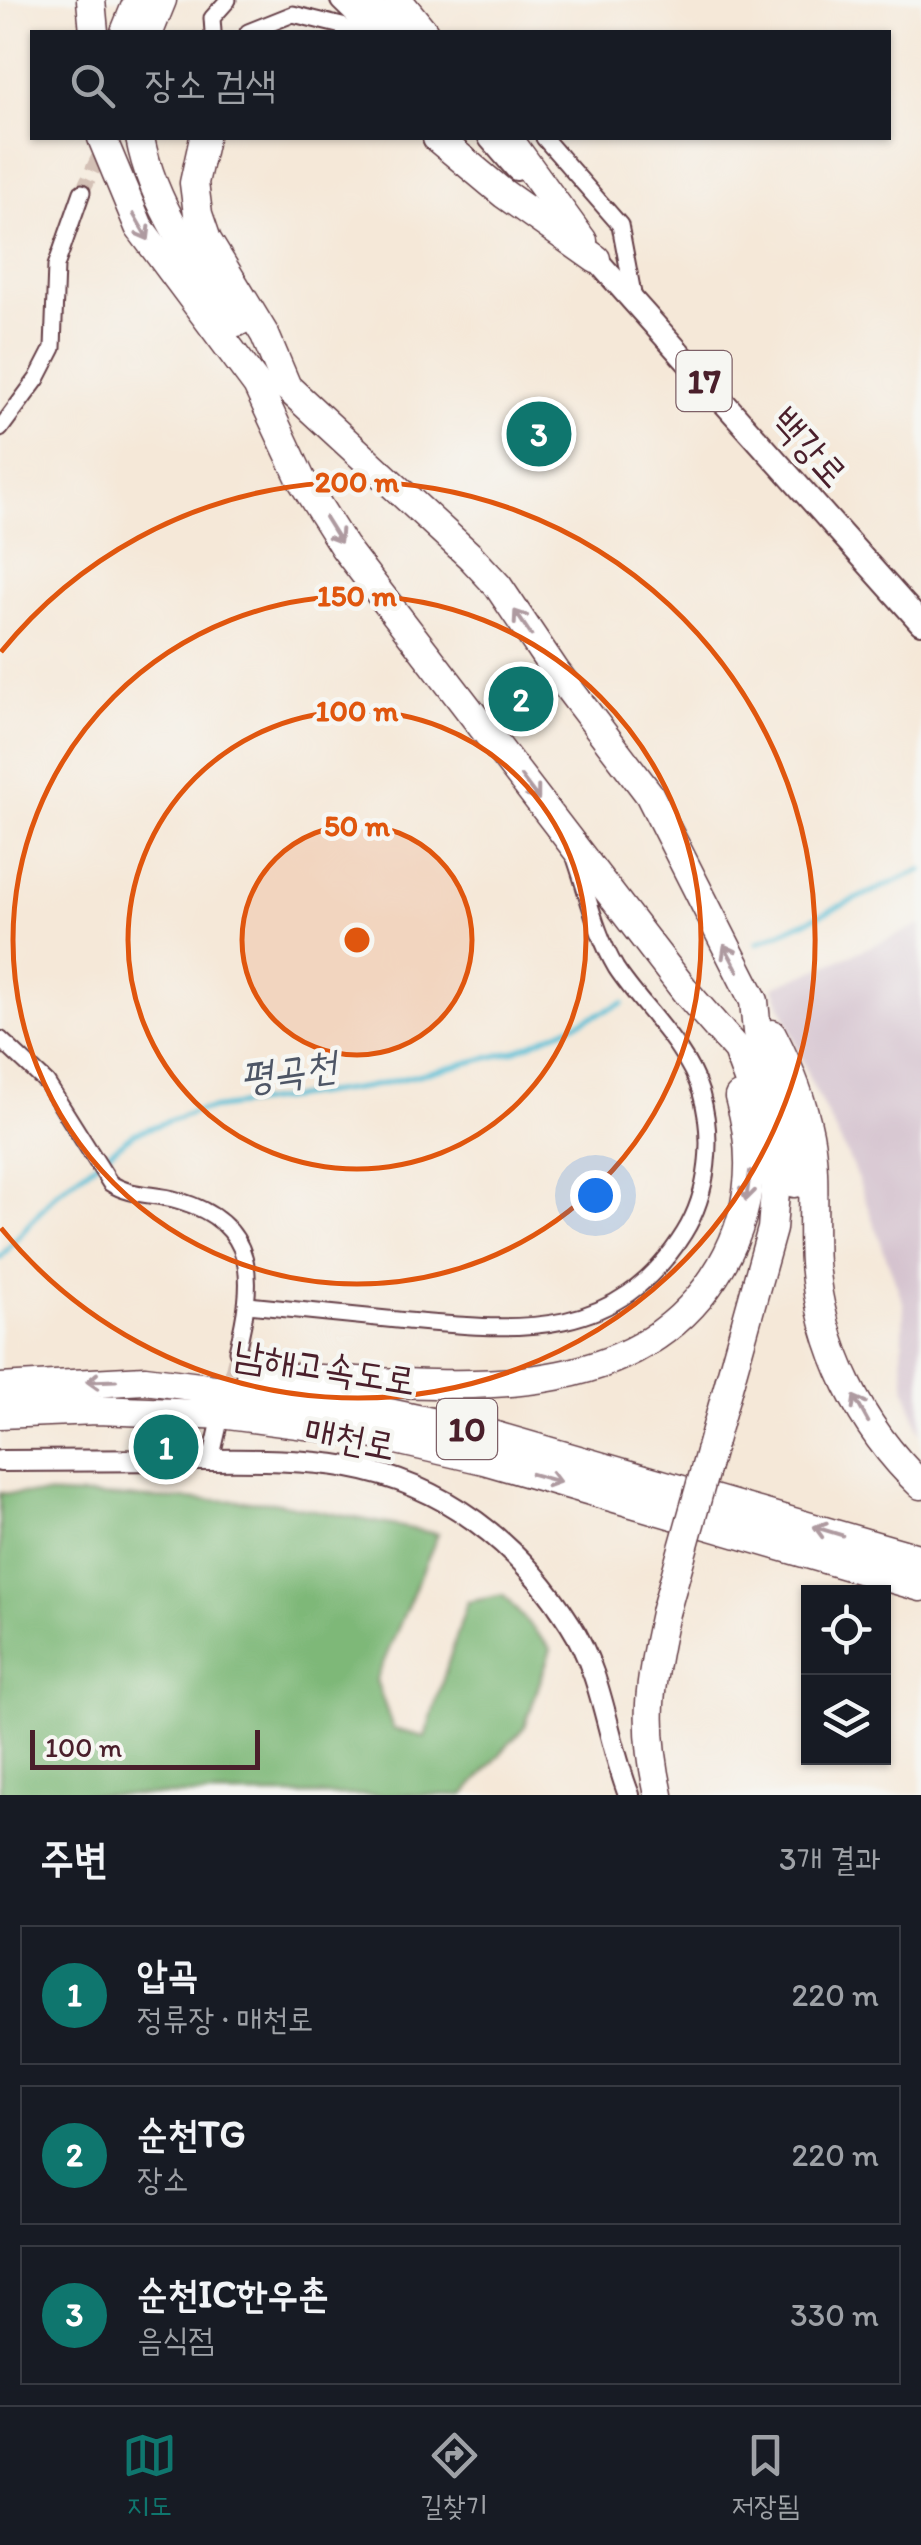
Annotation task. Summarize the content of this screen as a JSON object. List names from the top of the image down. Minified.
{"streets":{"highway":["남해고속도로","10"],"main road":["17","백강로","매천로"]},"water":["평곡천"],"scale_bar":"100 m","page":{"search":"장소 검색","pins":["3","2","1"],"scale":"100 m","heading":["주변","3개 결과"],"list":[{"mark":"1","name":"압곡","note":"정류장 · 매천로","value":"220 m"},{"mark":"2","name":"순천TG","note":"장소","value":"220 m"},{"mark":"3","name":"순천IC한우촌","note":"음식점","value":"330 m"}],"nav":["지도","길찾기","저장됨"]},"rings":["200 m","150 m","100 m","50 m"]}
